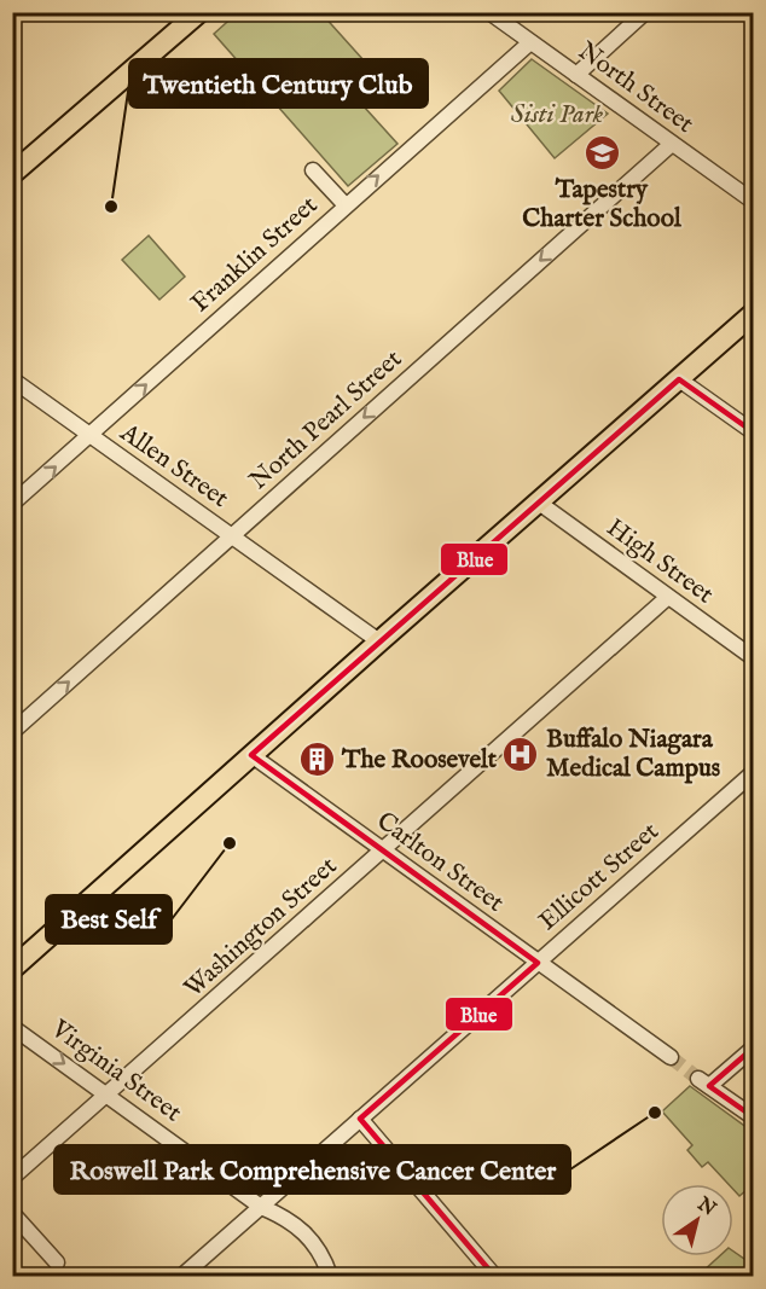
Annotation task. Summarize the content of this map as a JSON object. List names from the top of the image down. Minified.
{"streets":{"street":["North Street","Franklin Street","North Pearl Street","Allen Street","High Street","Carlton Street","Ellicott Street","Washington Street","Virginia Street"]},"crossings":[["North Street","Franklin Street"],["North Street","North Pearl Street"],["Franklin Street","Allen Street"],["North Pearl Street","Allen Street"],["High Street","Washington Street"],["Carlton Street","Ellicott Street"],["Carlton Street","Washington Street"],["Ellicott Street","Virginia Street"],["Washington Street","Virginia Street"]],"one_way":["Franklin Street"],"parks":["Sisti Park"],"places":{"school or university":["Tapestry Charter School"],"other":["Twentieth Century Club","Best Self","Roswell Park Comprehensive Cancer Center"],"hospital":["Buffalo Niagara Medical Campus"],"building":["The Roosevelt"]},"lines":["transit line Blue"],"north":"top right"}
